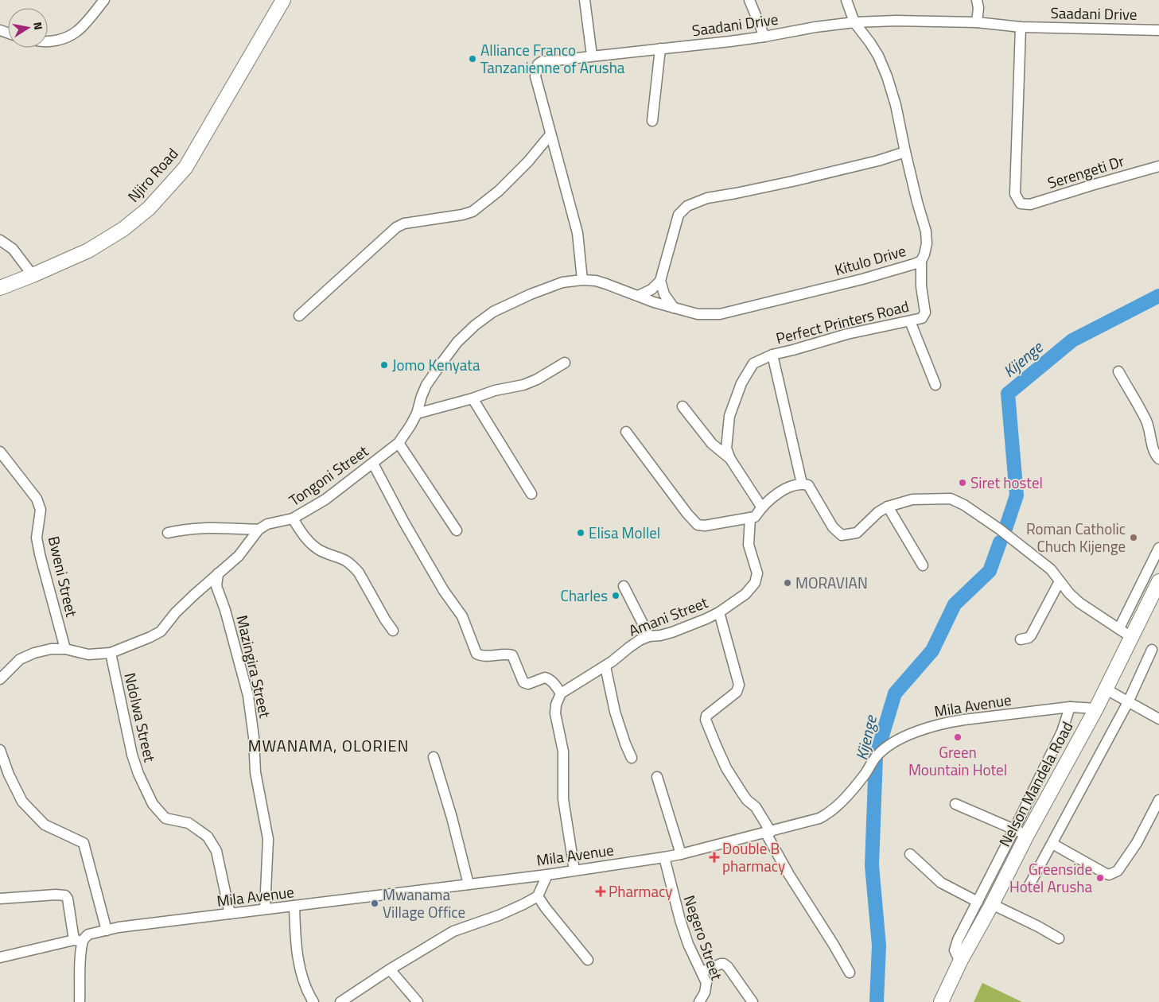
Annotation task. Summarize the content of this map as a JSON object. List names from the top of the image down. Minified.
{"streets":{"main road":["Njiro Road","Nelson Mandela Road"],"street":["Saadani Drive","Serengeti Dr","Kitulo Drive","Perfect Printers Road","Tongoni Street","Bweni Street","Amani Street","Mazingira Street","Mila Avenue","Ndolwa Street","Negero Street"]},"crossings":[["Saadani Drive","Serengeti Dr"],["Saadani Drive","Kitulo Drive"],["Saadani Drive","Tongoni Street"],["Kitulo Drive","Perfect Printers Road"],["Kitulo Drive","Tongoni Street"],["Mazingira Street","Mila Avenue"],["Mila Avenue","Ndolwa Street"],["Mila Avenue","Nelson Mandela Road"],["Mila Avenue","Negero Street"]],"districts":["MWANAMA, OLORIEN"],"water":["Kijenge"],"places":{"other":["Alliance Franco Tanzanienne of Arusha","Jomo Kenyata","Siret hostel","Elisa Mollel","Roman Catholic Chuch Kijenge","MORAVIAN","Charles","Green Mountain Hotel","Greenside Hotel Arusha","Mwanama Village Office"],"health":["Double B pharmacy","Pharmacy"]},"north":"right"}
